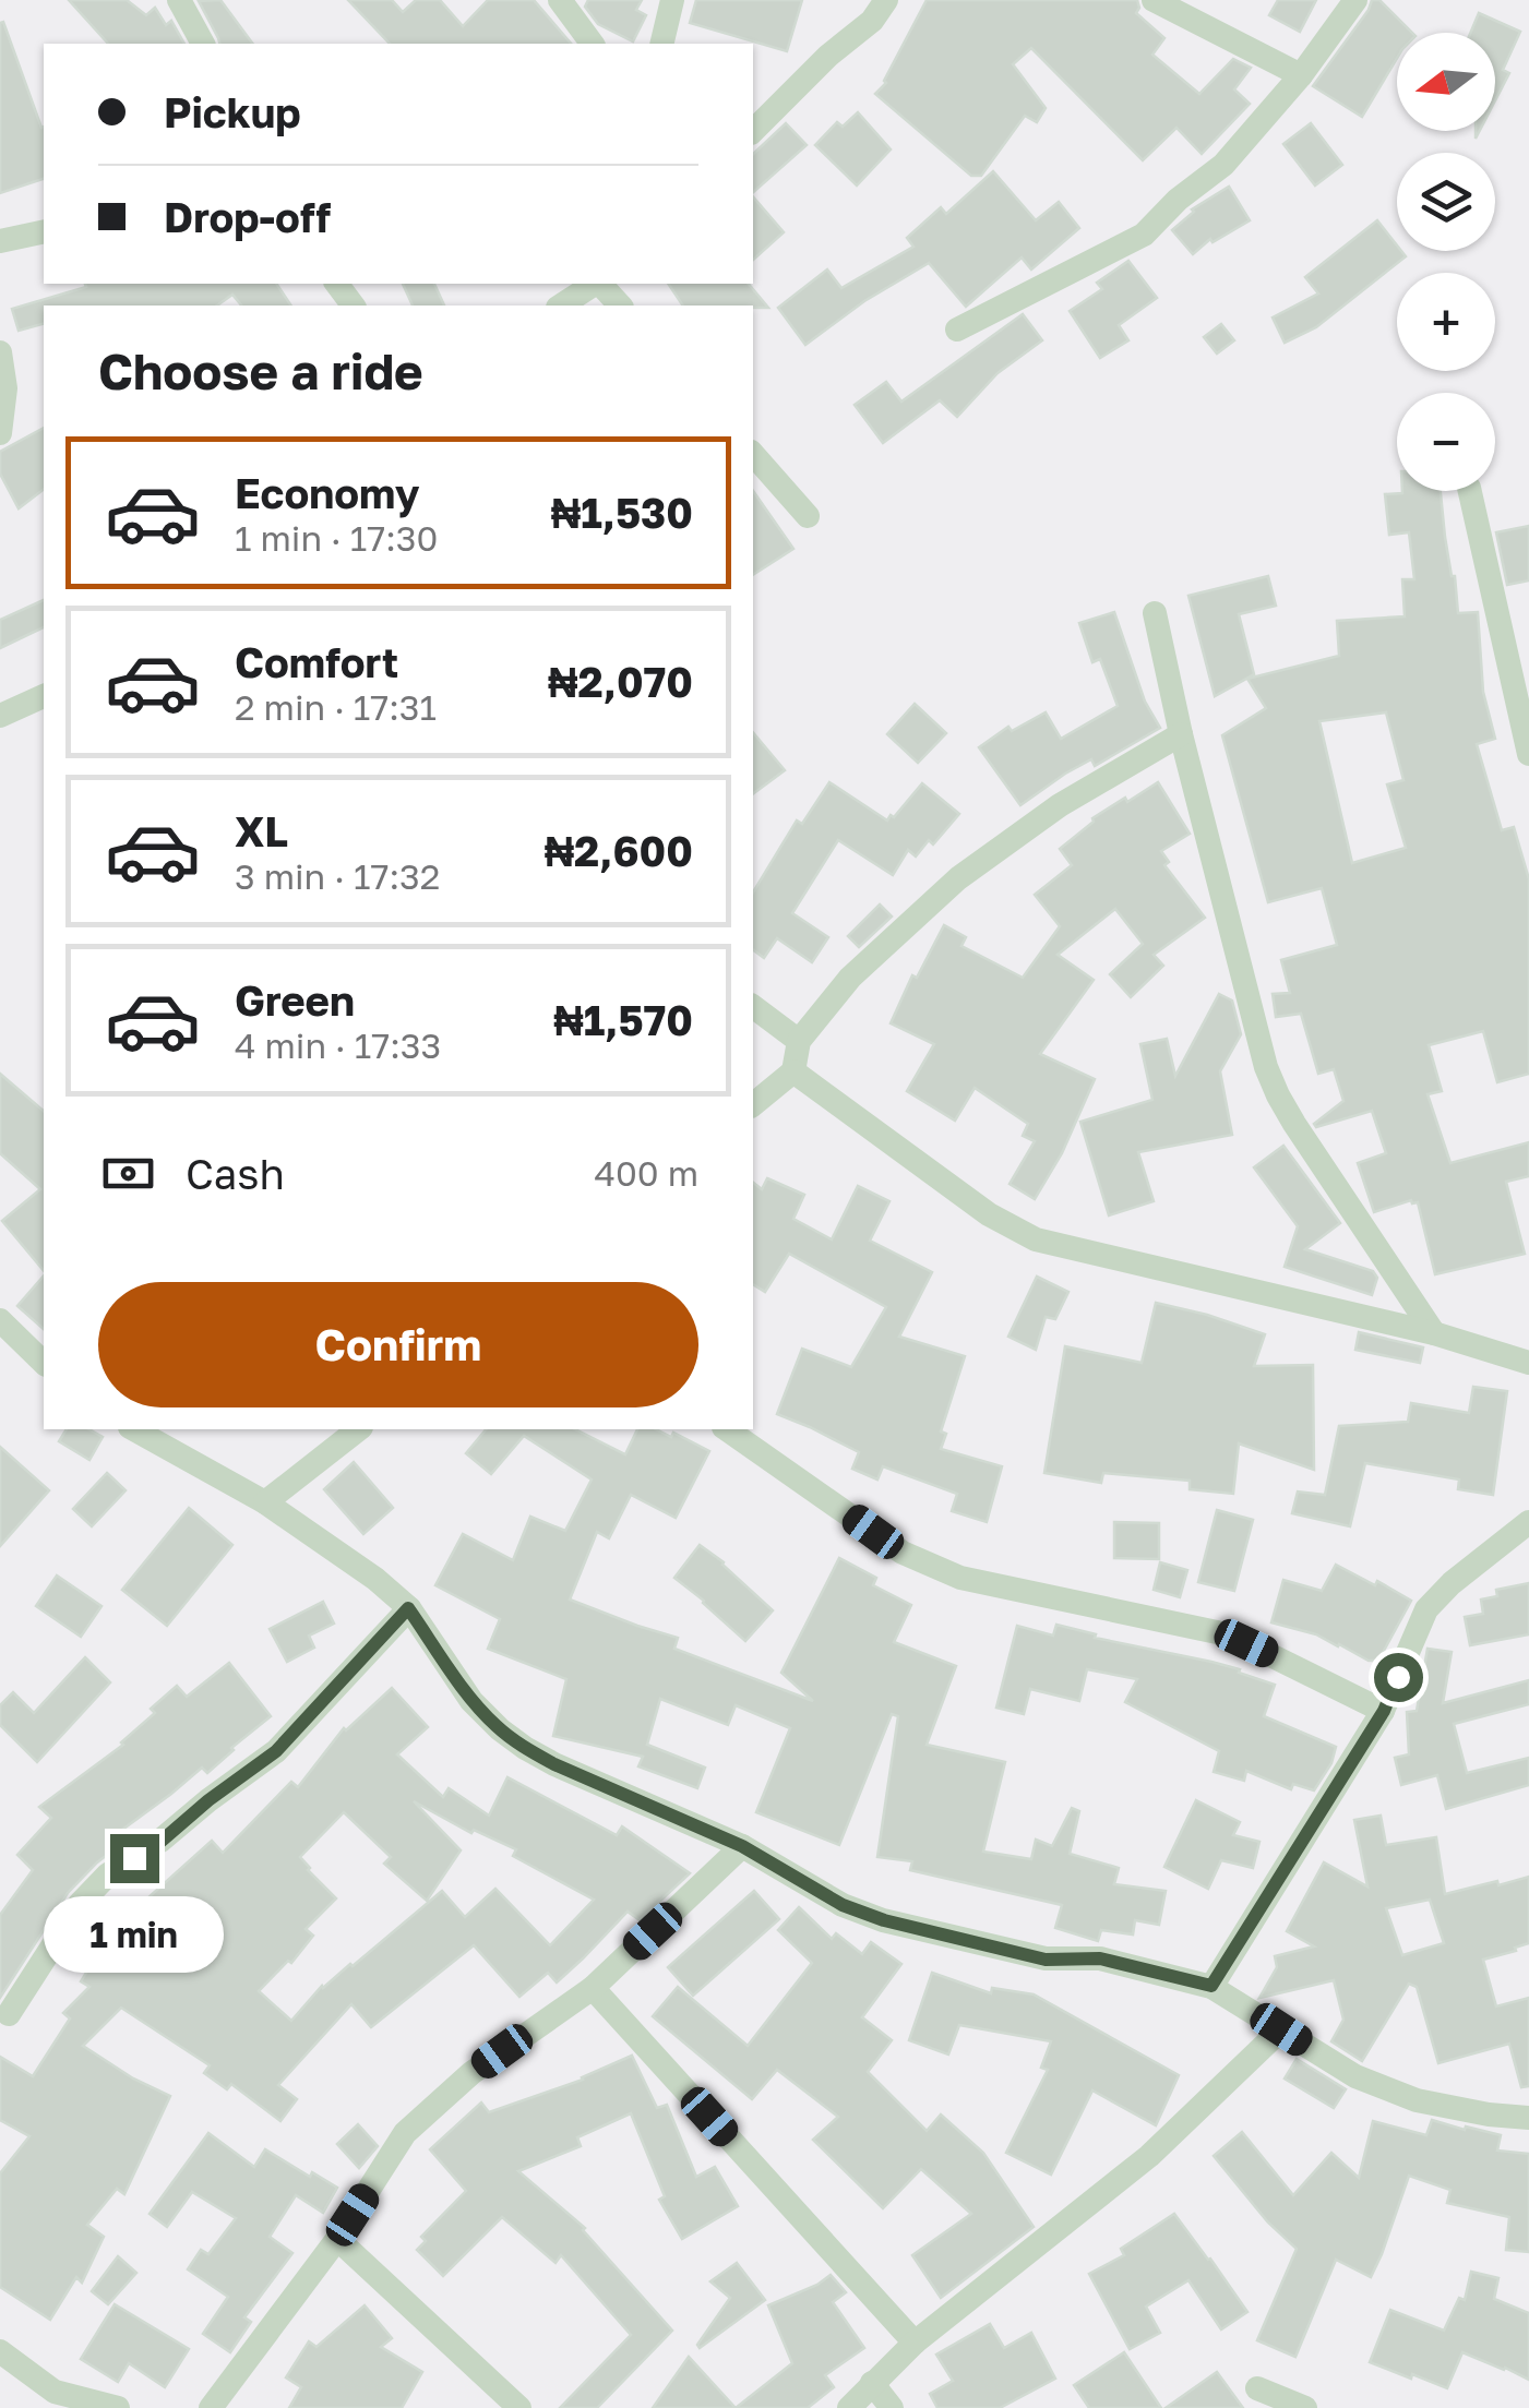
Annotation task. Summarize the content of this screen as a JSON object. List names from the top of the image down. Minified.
{"north":"left","page":{"map_buttons":["+","−"],"banner":["Pickup","Drop-off"],"heading":"Choose a ride","list":[{"name":"Economy","note":"1 min · 17:30","value":"₦1,530"},{"name":"Comfort","note":"2 min · 17:31","value":"₦2,070"},{"name":"XL","note":"3 min · 17:32","value":"₦2,600"},{"name":"Green","note":"4 min · 17:33","value":"₦1,570"}],"pay":["Cash","400 m"],"buttons":"Confirm","bubble":"1 min"}}
